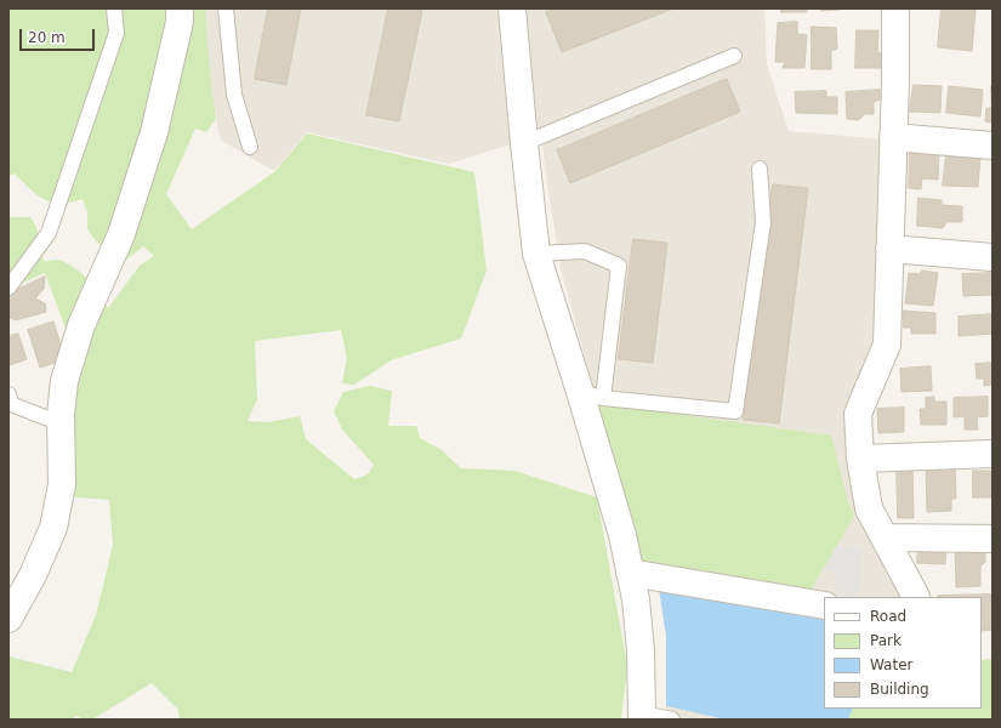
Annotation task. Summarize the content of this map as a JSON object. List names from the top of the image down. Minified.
{"legend":["Road","Park","Water","Building"],"scale_bar":"20 m"}
